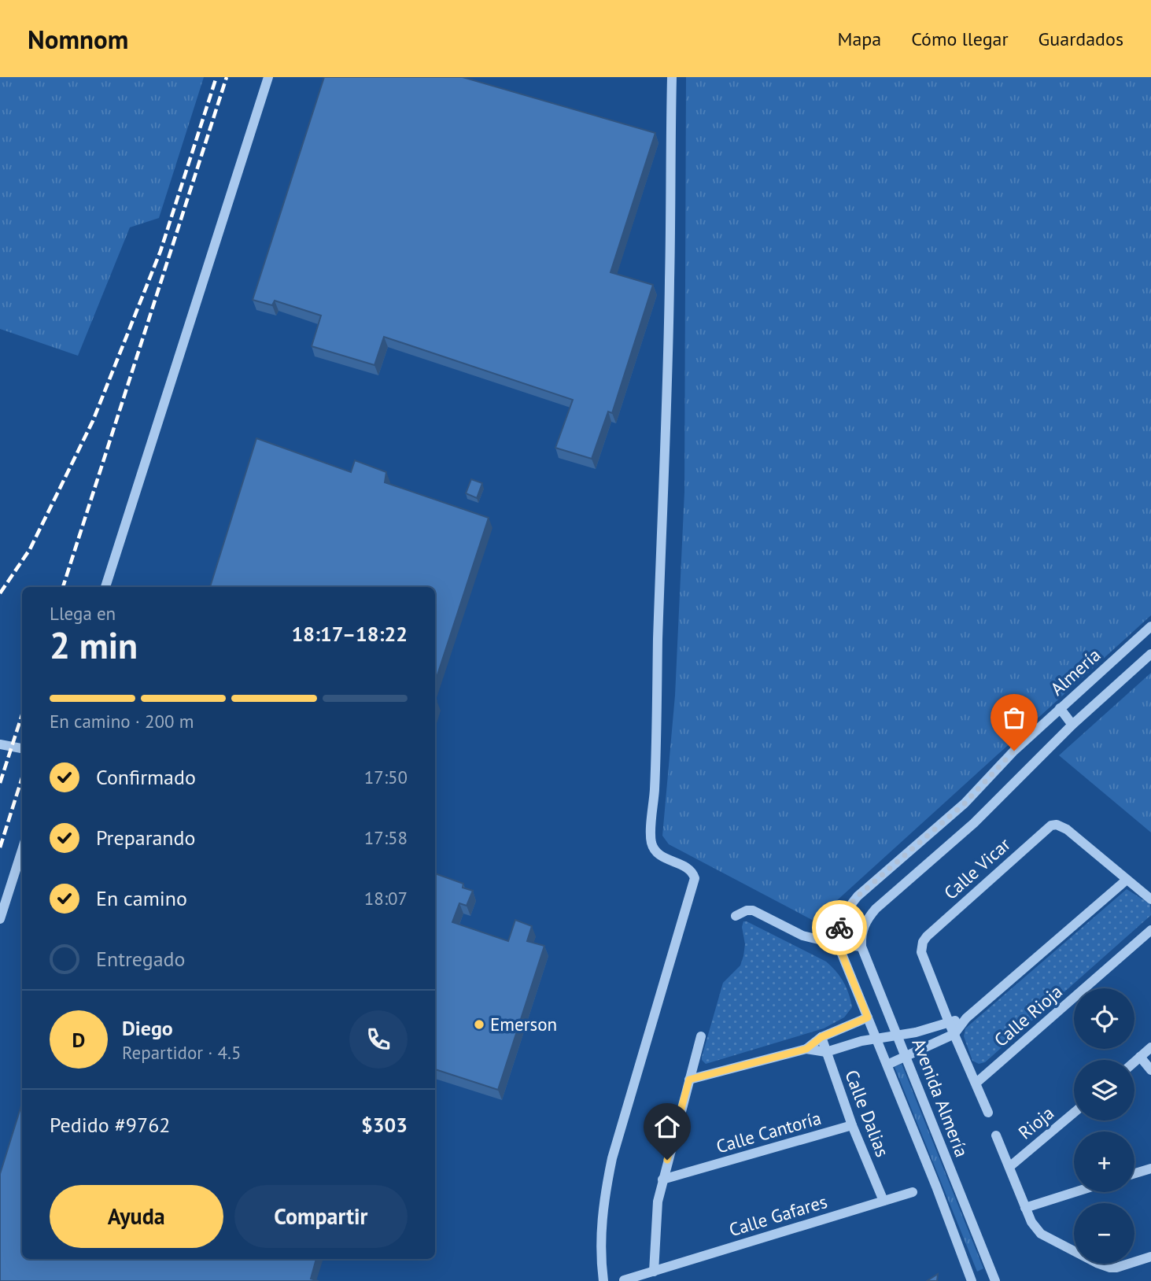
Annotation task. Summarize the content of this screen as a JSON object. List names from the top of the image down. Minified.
{"streets":{"street":["Almería","Calle Vicar","Calle Rioja","Avenida Almería","Calle Dalias","Rioja","Calle Cantoría","Calle Gafares"]},"crossings":[["Almería","Avenida Almería"],["Calle Dalias","Calle Cantoría"],["Calle Dalias","Calle Gafares"]],"places":["Emerson"],"page":{"header":"Nomnom","nav":["Mapa","Cómo llegar","Guardados"],"heading":["2 min","Llega en","18:17–18:22"],"panel":["Diego","Repartidor · 4.5","Pedido #9762","$303"],"bar":"En camino · 200 m","list":[["Confirmado","17:50"],["Preparando","17:58"],["En camino","18:07"],"Entregado"],"map_buttons":["+","−"],"round":"D","buttons":["Ayuda","Compartir"]}}
